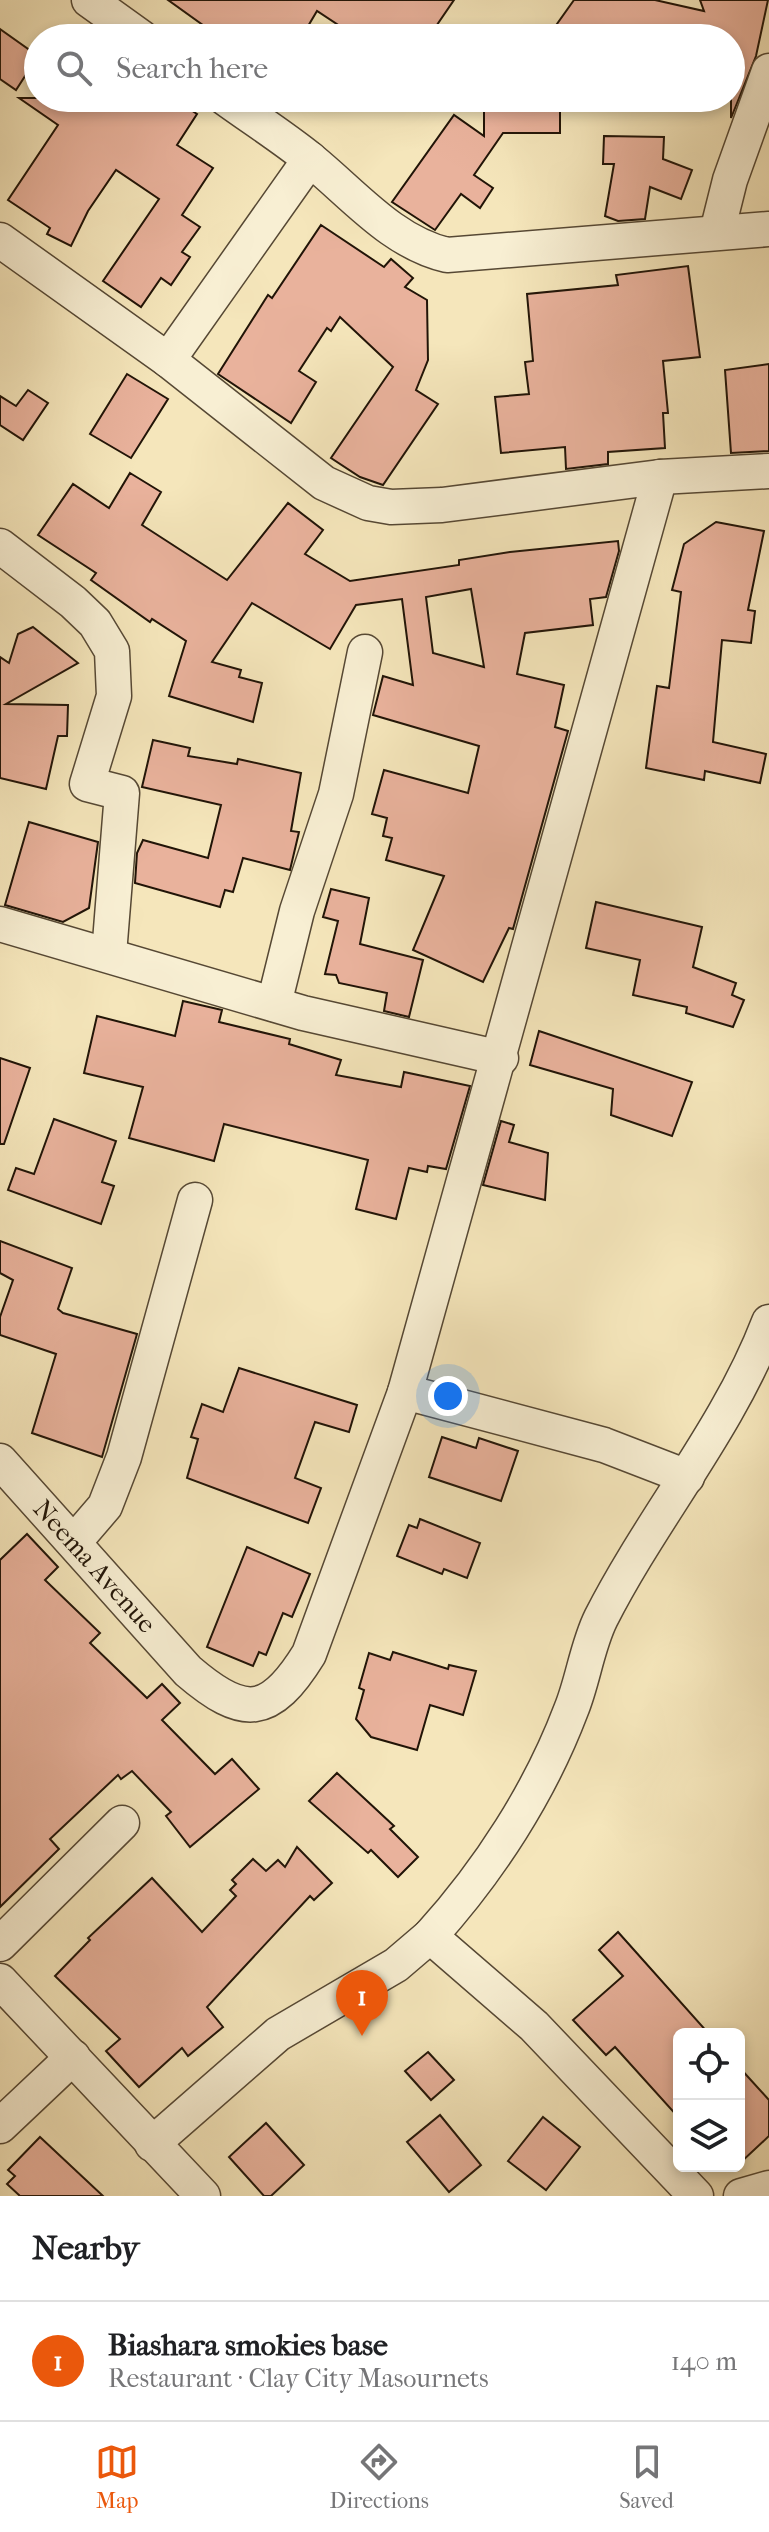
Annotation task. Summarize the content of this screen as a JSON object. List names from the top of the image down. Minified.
{"streets":{"street":["Neema Avenue"]},"page":{"search":"Search here","pins":"1","heading":"Nearby","list":[{"mark":"1","name":"Biashara smokies base","note":"Restaurant · Clay City Masournets","value":"140 m"}],"nav":["Map","Directions","Saved"]}}
